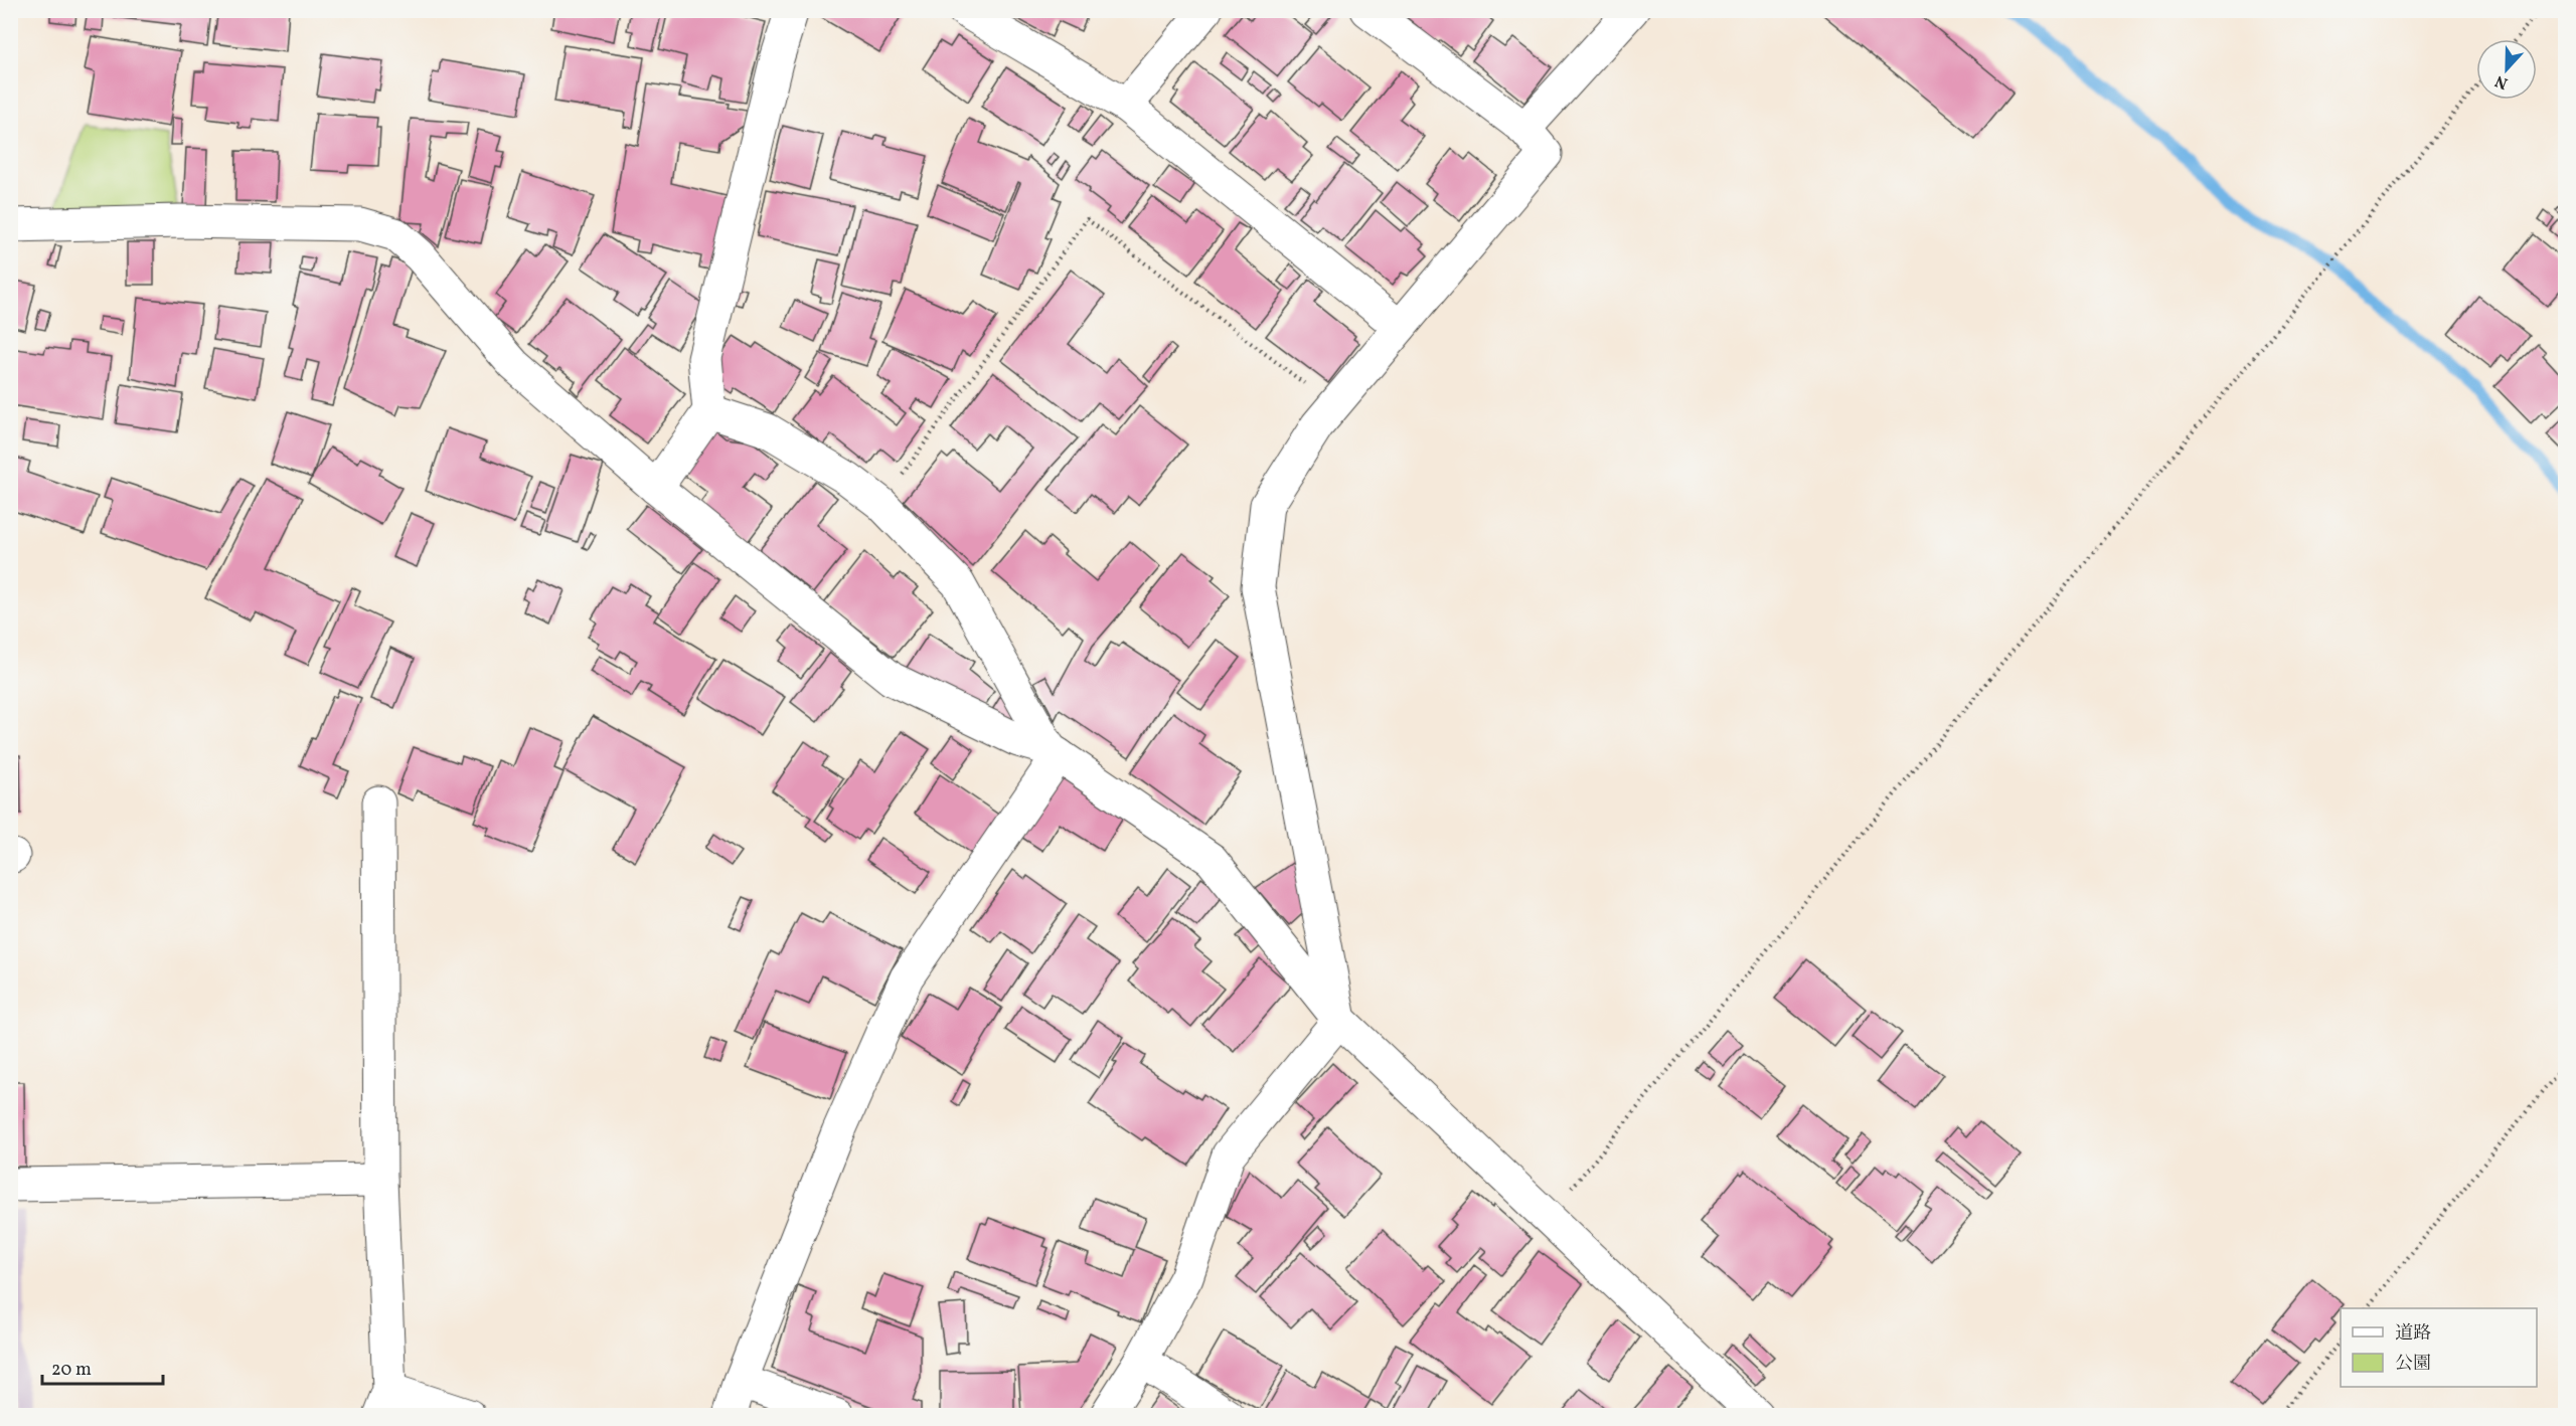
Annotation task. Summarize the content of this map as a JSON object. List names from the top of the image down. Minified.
{"legend":["道路","公園"],"scale_bar":"20 m","north":"bottom"}
